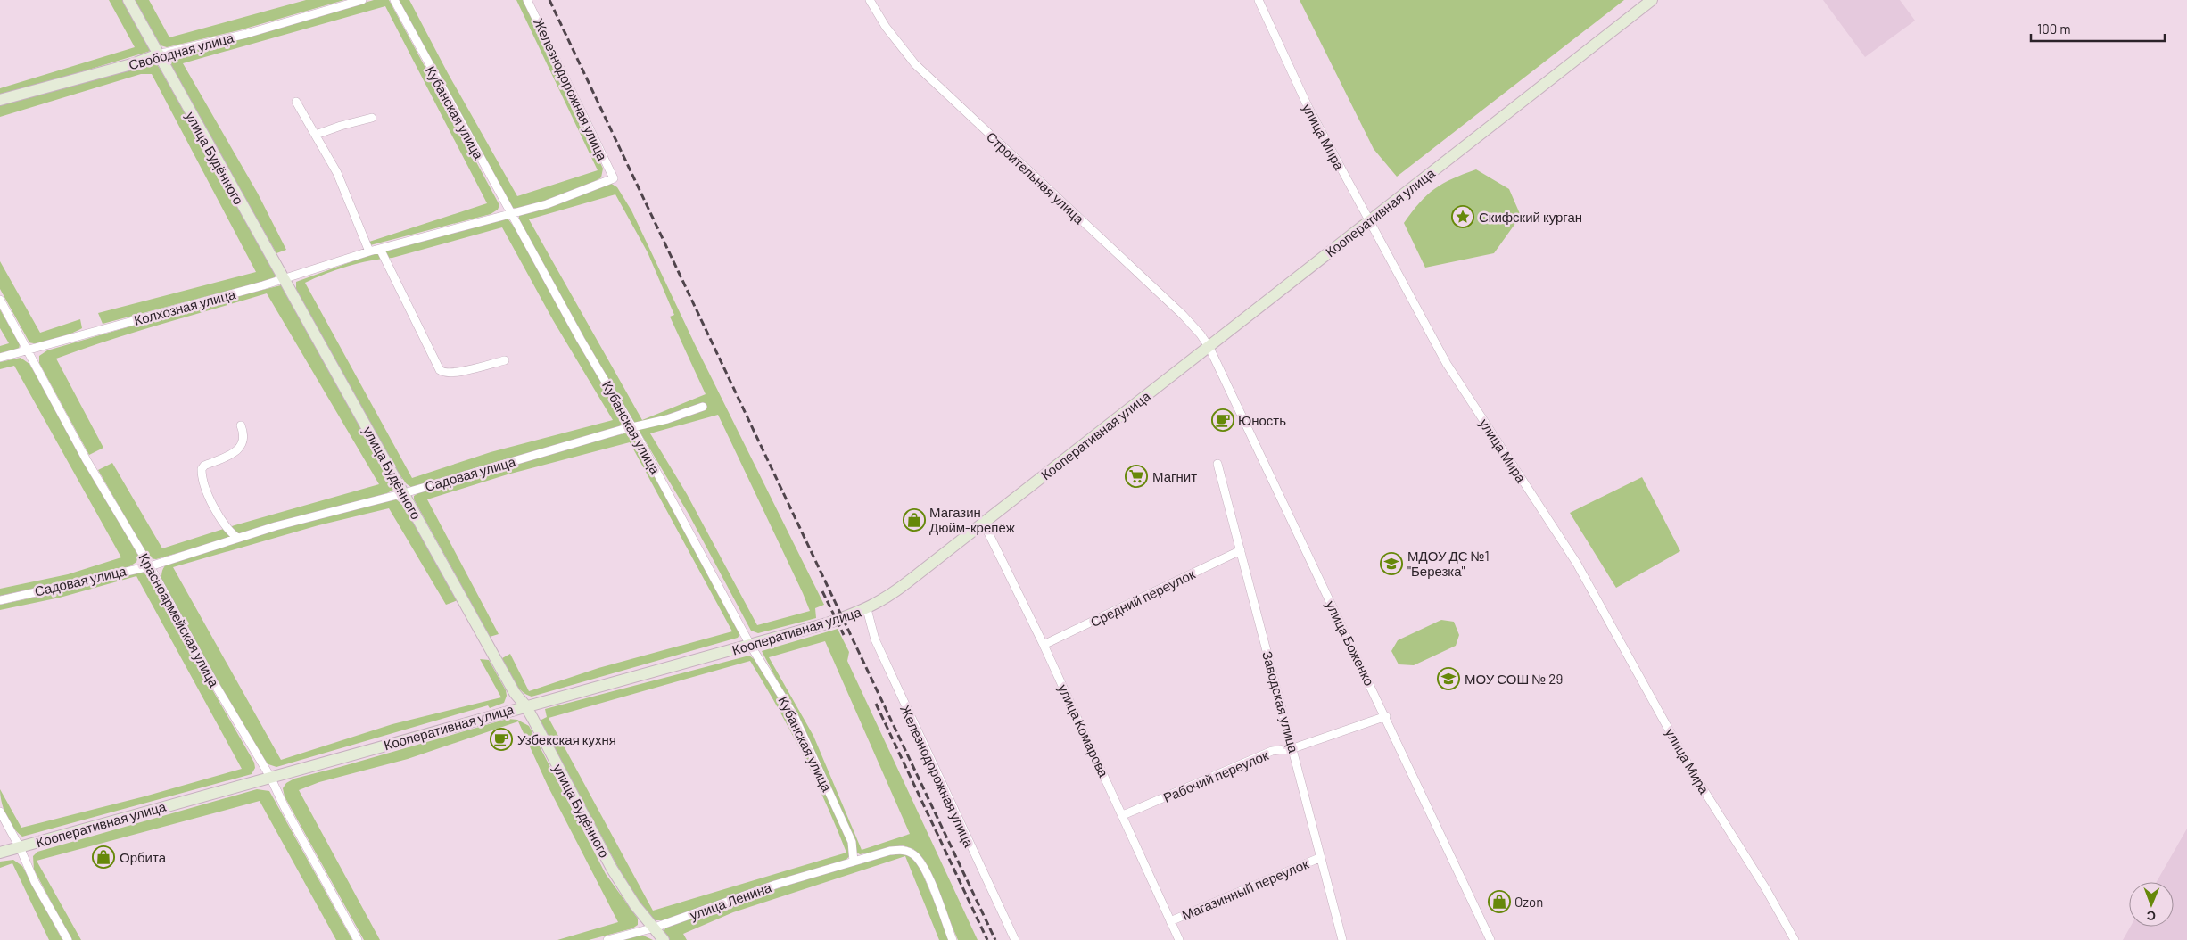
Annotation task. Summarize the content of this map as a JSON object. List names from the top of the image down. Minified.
{"streets":{"street":["Свободная улица","Железнодорожная улица","Кубанская улица","улица Мира","улица Будённого","Строительная улица","Кооперативная улица","Колхозная улица","Садовая улица","Средний переулок","Красноармейская улица","улица Боженко","Заводская улица","улица Комарова","Рабочий переулок","Магазинный переулок","улица Ленина"]},"crossings":[["Свободная улица","улица Будённого"],["Железнодорожная улица","Кооперативная улица"],["Железнодорожная улица","Колхозная улица"],["Кубанская улица","Кооперативная улица"],["Кубанская улица","Колхозная улица"],["Кубанская улица","Садовая улица"],["Кубанская улица","улица Ленина"],["улица Мира","Кооперативная улица"],["улица Будённого","Кооперативная улица"],["улица Будённого","Колхозная улица"],["улица Будённого","Садовая улица"],["улица Будённого","улица Ленина"],["Строительная улица","Кооперативная улица"],["Строительная улица","улица Боженко"],["Кооперативная улица","Красноармейская улица"],["Кооперативная улица","улица Боженко"],["Кооперативная улица","улица Комарова"],["Колхозная улица","Красноармейская улица"],["Садовая улица","Красноармейская улица"],["Средний переулок","Заводская улица"],["Средний переулок","улица Комарова"],["улица Боженко","Рабочий переулок"],["Заводская улица","Рабочий переулок"],["Заводская улица","Магазинный переулок"],["улица Комарова","Рабочий переулок"],["улица Комарова","Магазинный переулок"]],"places":{"place":["Скифский курган"],"cafe":["Юность","Узбекская кухня"],"supermarket":["Магнит"],"shop":["Магазин Дюйм-крепёж","Орбита","Ozon"],"school or university":["МДОУ ДС №1 \"Березка\"","МОУ СОШ № 29"]},"scale_bar":"100 m","north":"bottom"}
